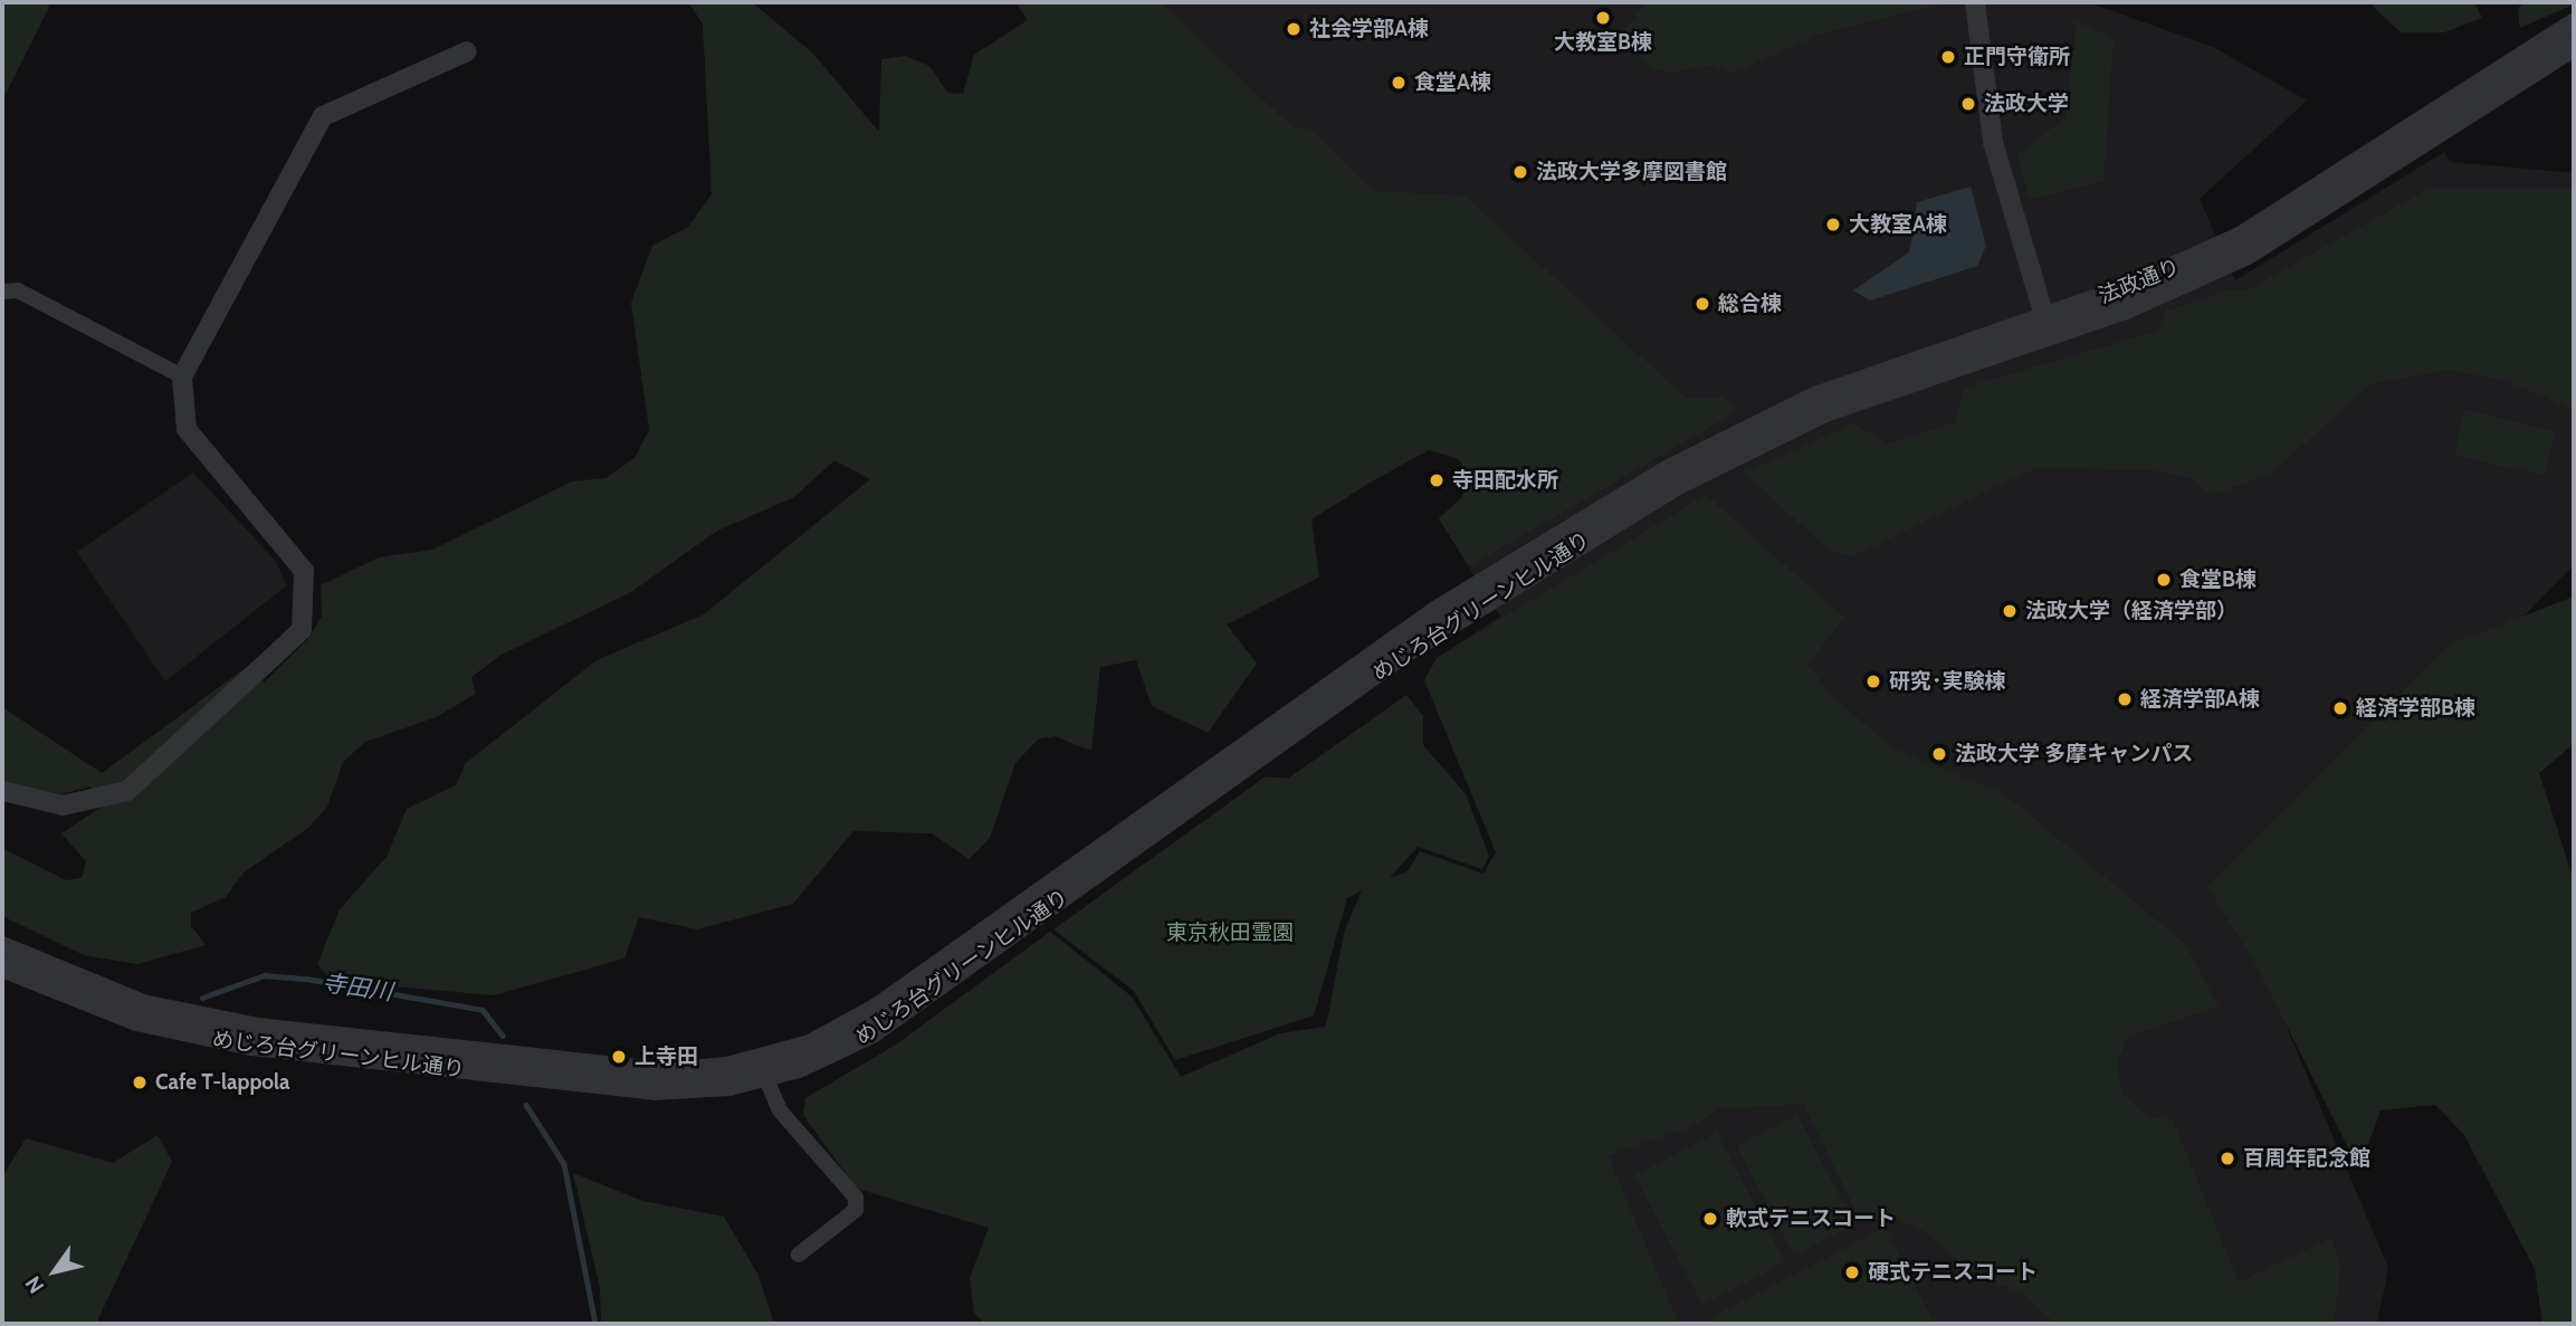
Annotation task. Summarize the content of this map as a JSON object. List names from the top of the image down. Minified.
{"streets":{"street":["法政通り","めじろ台グリーンヒル通り"]},"crossings":[["法政通り","めじろ台グリーンヒル通り"]],"water":["寺田川"],"parks":["東京秋田霊園"],"places":["大教室B棟","社会学部A棟","正門守衛所","食堂A棟","法政大学","法政大学多摩図書館","大教室A棟","総合棟","寺田配水所","食堂B棟","法政大学（経済学部）","研究･実験棟","経済学部A棟","経済学部B棟","法政大学 多摩キャンパス","上寺田","Cafe T-lappola","百周年記念館","軟式テニスコート","硬式テニスコート"],"north":"bottom left"}
